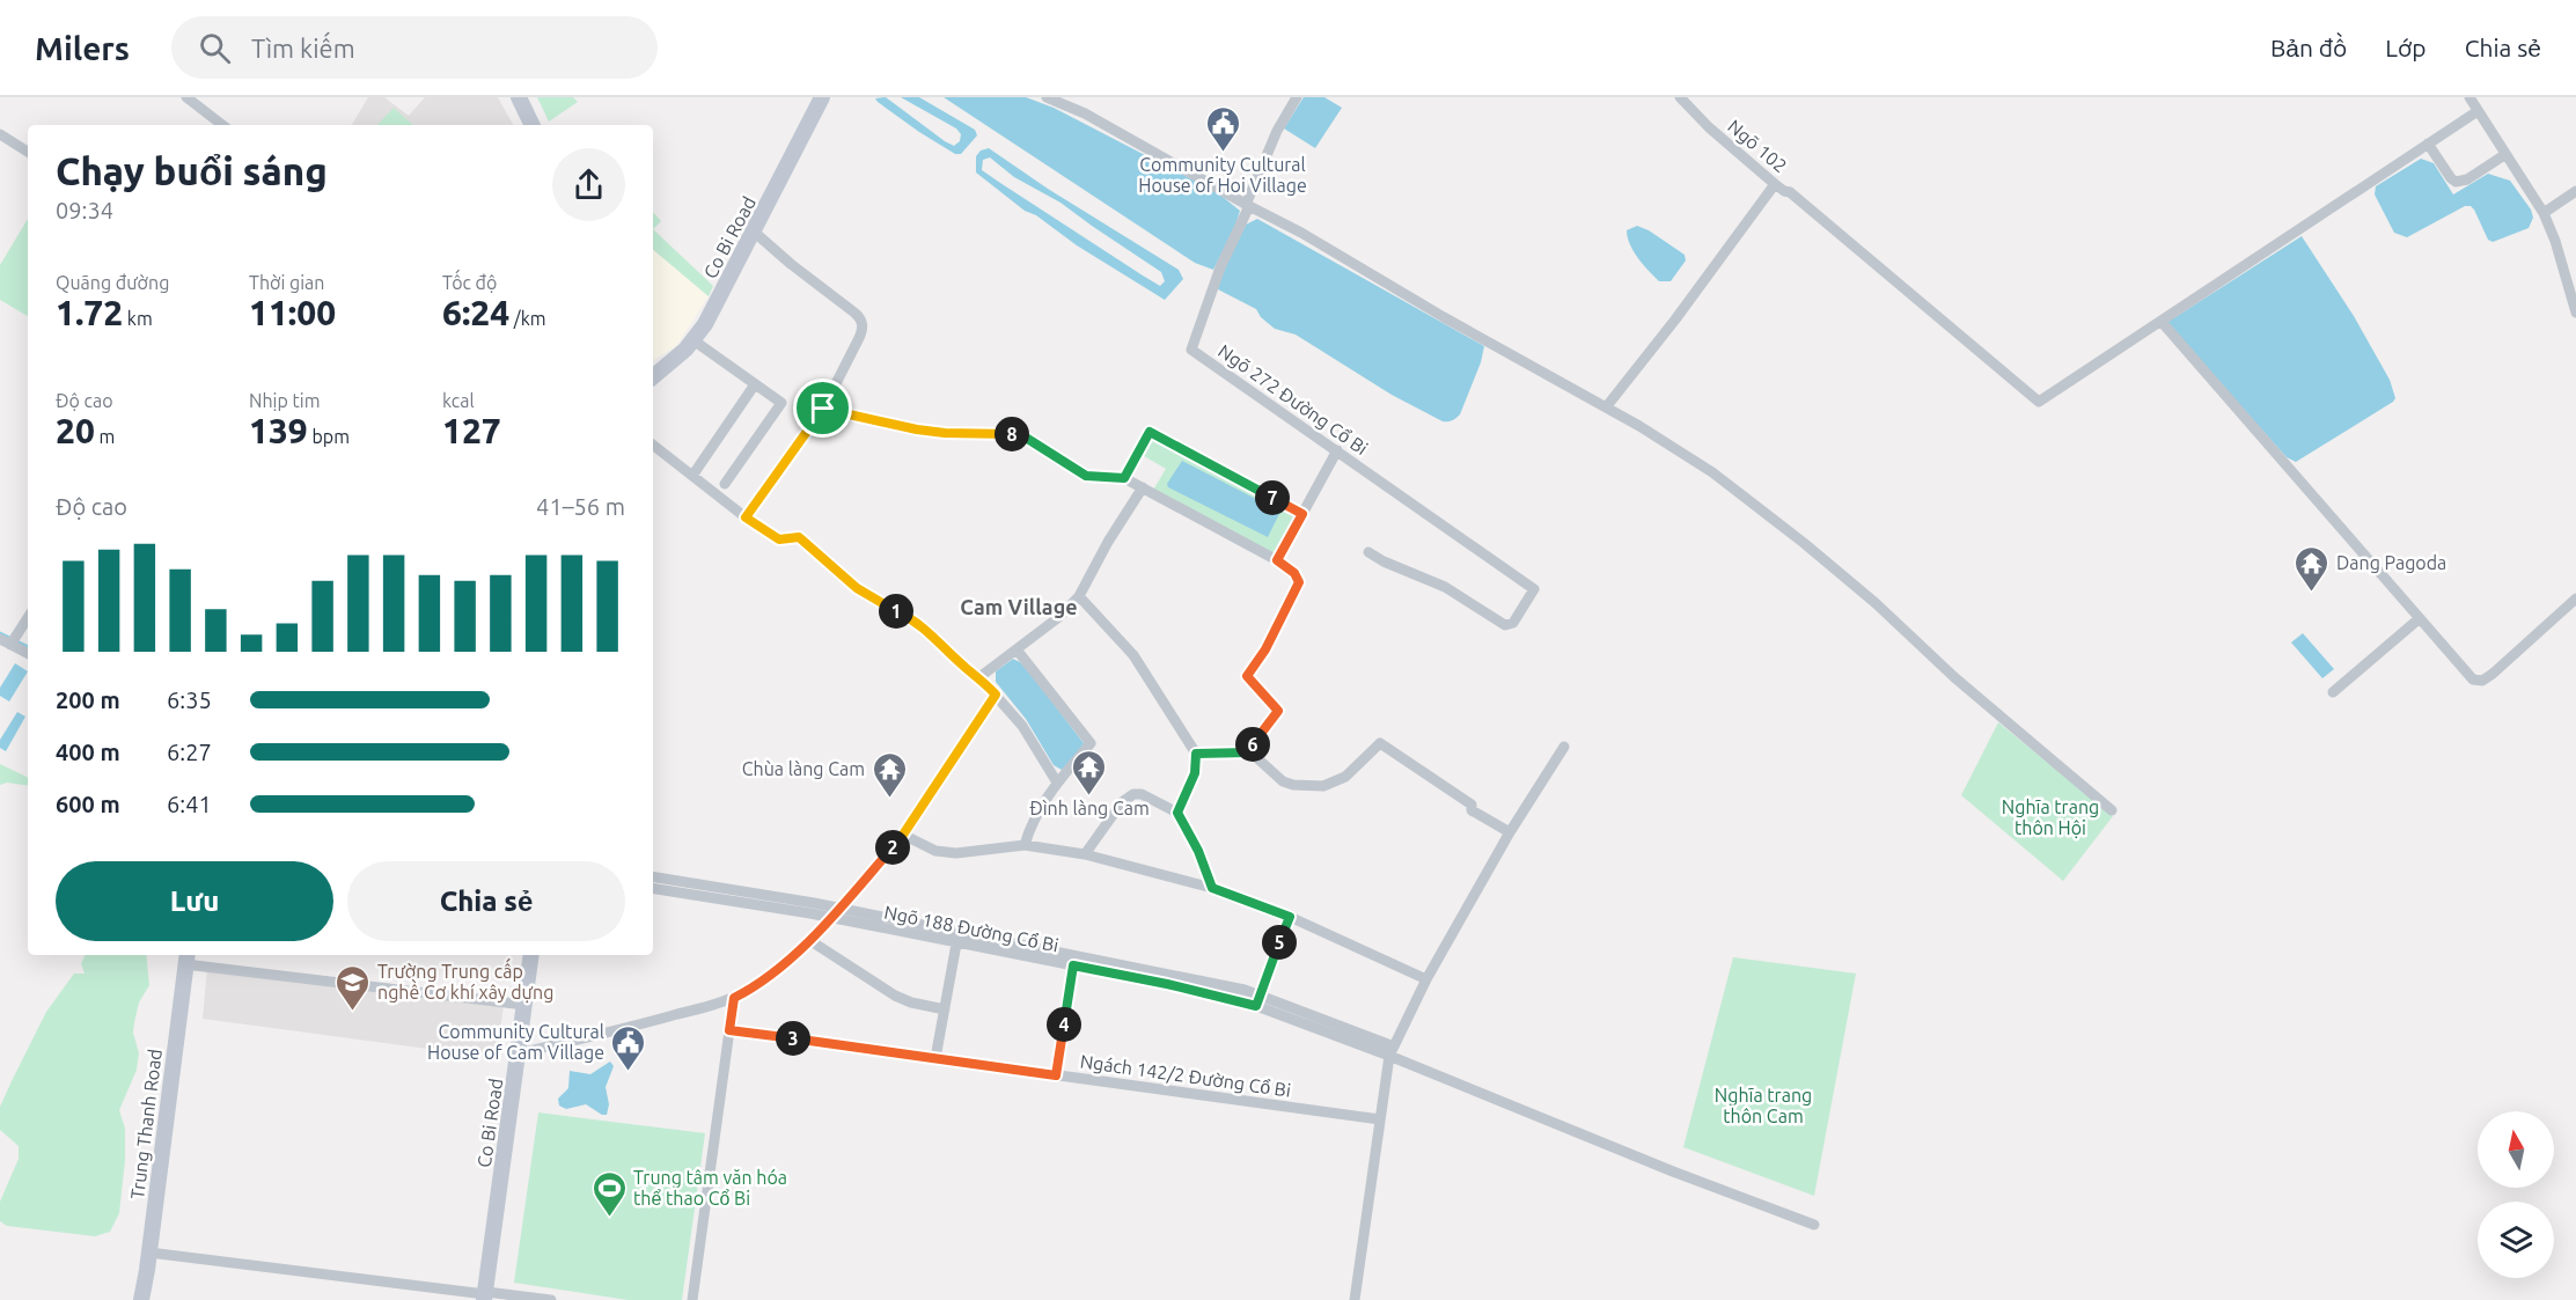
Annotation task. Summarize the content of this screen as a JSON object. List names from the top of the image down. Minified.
{"streets":{"street":["Ngõ 102","Co Bi Road","Ngõ 272 Đường Cổ Bi","Ngõ 188 Đường Cổ Bi","Ngách 142/2 Đường Cổ Bi","Trung Thanh Road"]},"districts":["Cam Village"],"parks":["Nghĩa trang thôn Hội","Nghĩa trang thôn Cam"],"places":{"public building":["Community Cultural House of Hoi Village","Community Cultural House of Cam Village"],"temple":["Dang Pagoda","Đình làng Cam","Chùa làng Cam"],"school or university":["Trường Trung cấp nghề Cơ khí xây dựng"],"sports":["Trung tâm văn hóa thể thao Cổ Bi"]},"north":"top","page":{"header":"Milers","search":"Tìm kiếm","nav":["Bản đồ","Lớp","Chia sẻ"],"heading":["Chạy buổi sáng","09:34"],"stats":[["Quãng đường","1.72 km"],["Thời gian","11:00"],["Tốc độ","6:24 /km"],["Độ cao","20 m"],["Nhịp tim","139 bpm"],["kcal","127"]],"pins":["8","7","1","6","2","5","4","3"],"chart":["Độ cao","41–56 m"],"list":[{"name":"200 m","note":"6:35"},{"name":"400 m","note":"6:27"},{"name":"600 m","note":"6:41"}],"buttons":["Lưu","Chia sẻ"]}}
